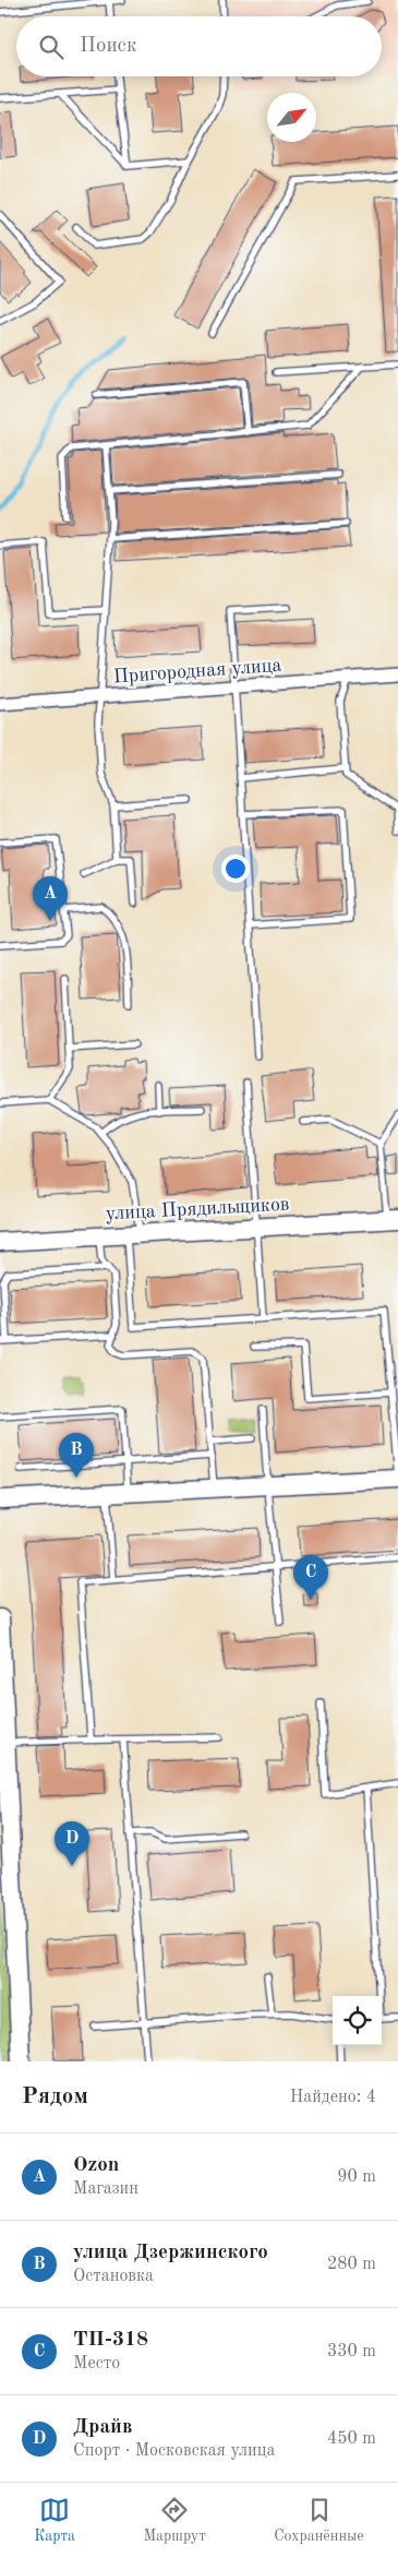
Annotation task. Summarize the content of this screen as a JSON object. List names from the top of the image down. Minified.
{"streets":{"street":["Пригородная улица","улица Прядильщиков"]},"north":"top right","page":{"search":"Поиск","pins":["A","B","C","D"],"heading":["Рядом","Найдено: 4"],"list":[{"mark":"A","name":"Ozon","note":"Магазин","value":"90 m"},{"mark":"B","name":"улица Дзержинского","note":"Остановка","value":"280 m"},{"mark":"C","name":"ТП-318","note":"Место","value":"330 m"},{"mark":"D","name":"Драйв","note":"Спорт · Московская улица","value":"450 m"}],"nav":["Карта","Маршрут","Сохранённые"]}}
